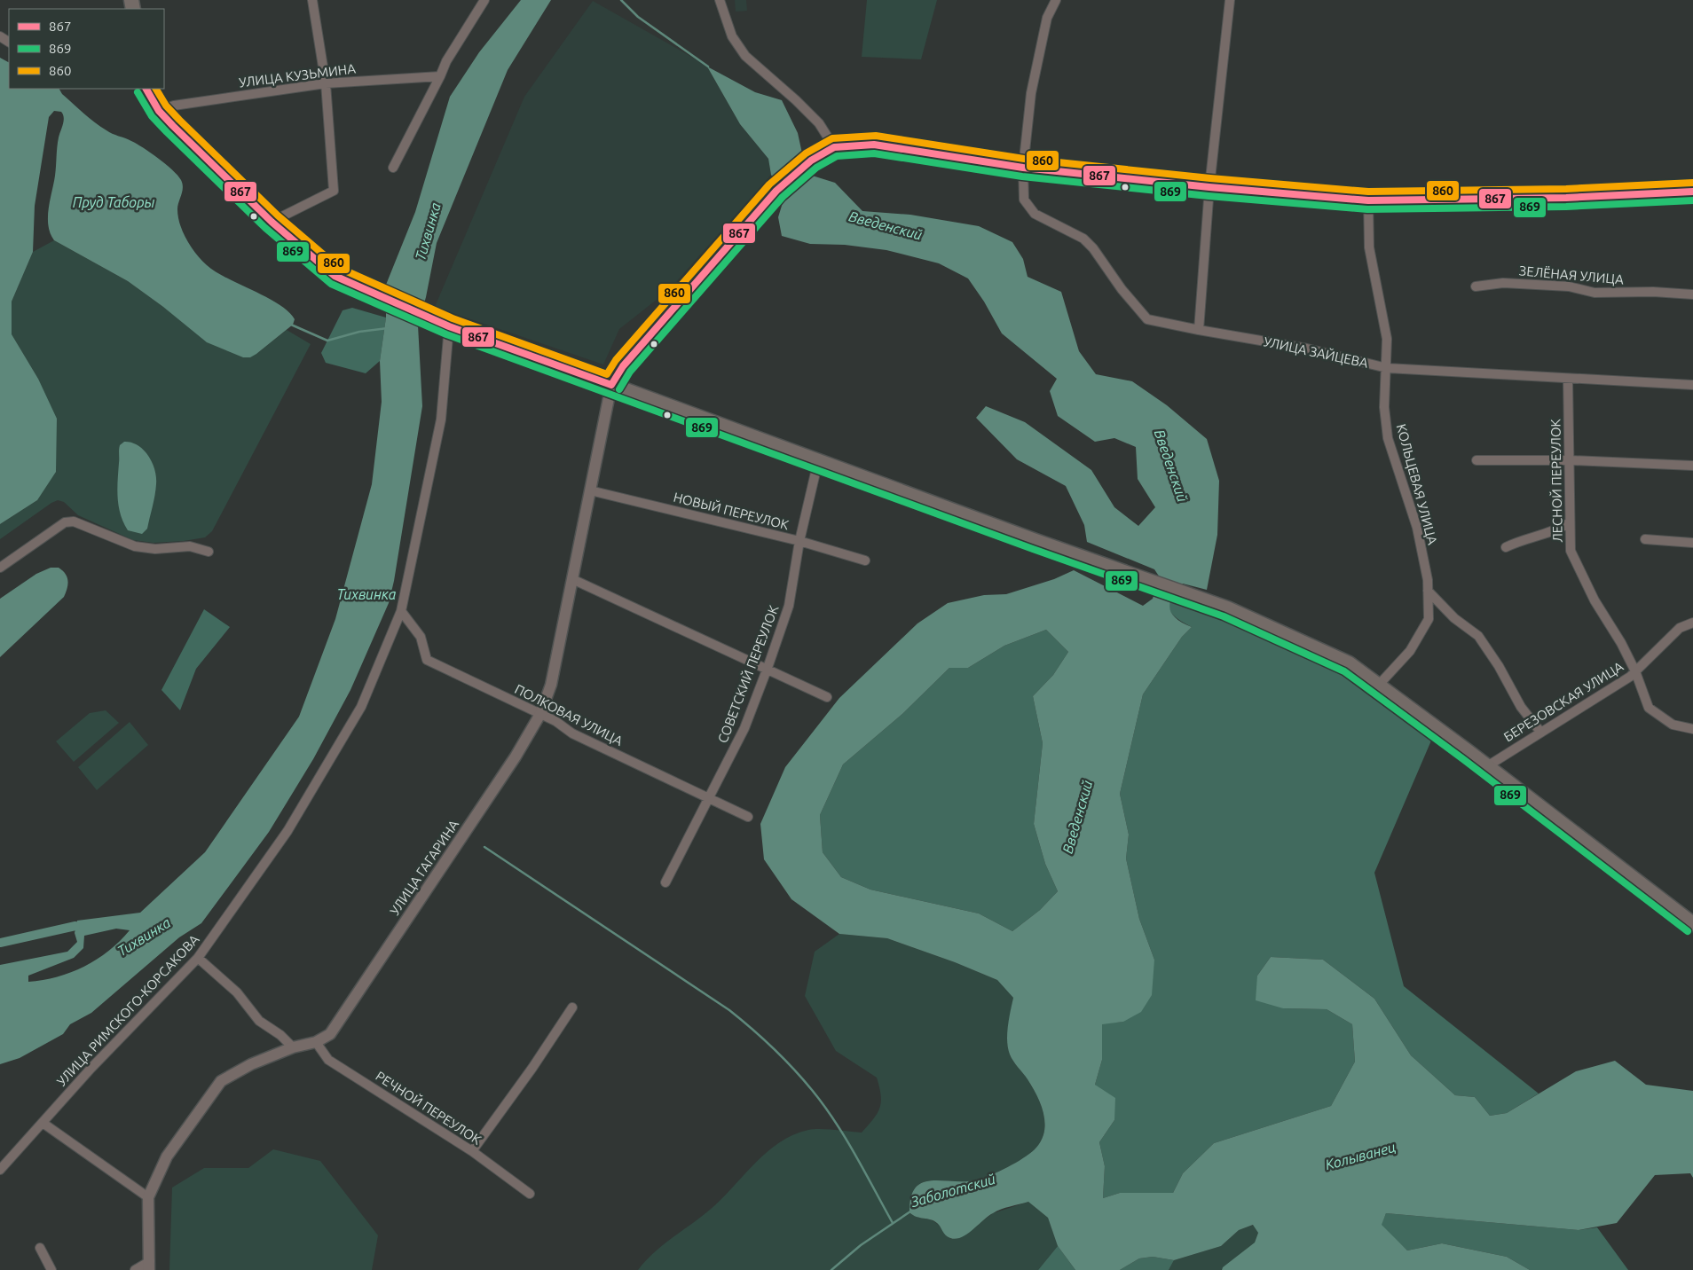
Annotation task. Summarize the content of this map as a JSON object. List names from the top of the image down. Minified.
{"streets":{"street":["УЛИЦА КУЗЬМИНА","ЗЕЛЁНАЯ УЛИЦА","УЛИЦА ЗАЙЦЕВА","ЛЕСНОЙ ПЕРЕУЛОК","КОЛЬЦЕВАЯ УЛИЦА","НОВЫЙ ПЕРЕУЛОК","СОВЕТСКИЙ ПЕРЕУЛОК","БЕРЕЗОВСКАЯ УЛИЦА","ПОЛКОВАЯ УЛИЦА","УЛИЦА ГАГАРИНА","УЛИЦА РИМСКОГО-КОРСАКОВА","РЕЧНОЙ ПЕРЕУЛОК"]},"crossings":[["УЛИЦА ЗАЙЦЕВА","ЛЕСНОЙ ПЕРЕУЛОК"],["УЛИЦА ЗАЙЦЕВА","КОЛЬЦЕВАЯ УЛИЦА"],["ЛЕСНОЙ ПЕРЕУЛОК","БЕРЕЗОВСКАЯ УЛИЦА"],["НОВЫЙ ПЕРЕУЛОК","СОВЕТСКИЙ ПЕРЕУЛОК"],["НОВЫЙ ПЕРЕУЛОК","УЛИЦА ГАГАРИНА"],["СОВЕТСКИЙ ПЕРЕУЛОК","ПОЛКОВАЯ УЛИЦА"],["ПОЛКОВАЯ УЛИЦА","УЛИЦА ГАГАРИНА"],["ПОЛКОВАЯ УЛИЦА","УЛИЦА РИМСКОГО-КОРСАКОВА"],["УЛИЦА ГАГАРИНА","РЕЧНОЙ ПЕРЕУЛОК"]],"water":["Пруд Таборы","Введенский","Тихвинка","Колыванец","Заболотский"],"lines":["transit line 867","transit line 860","transit line 869"],"legend":["867","869","860"]}
